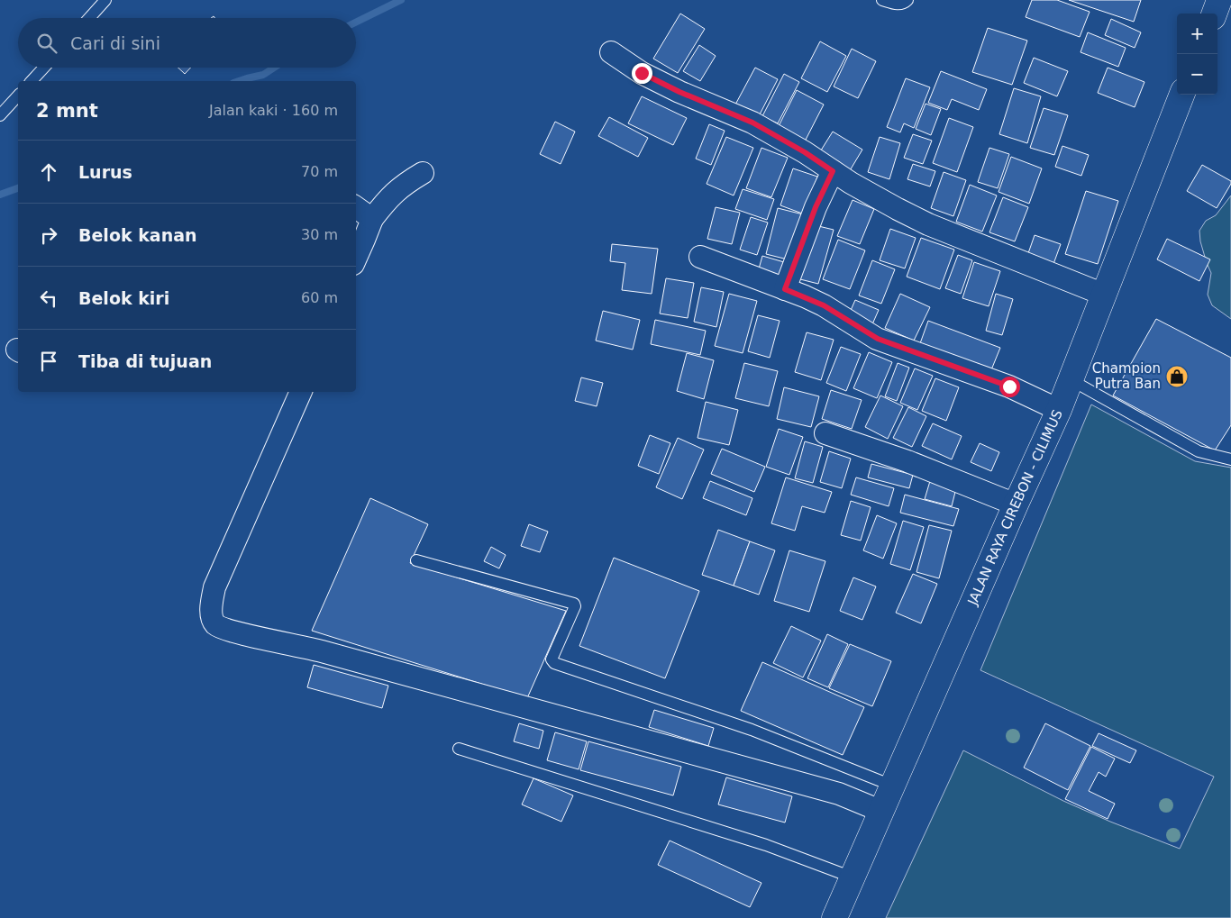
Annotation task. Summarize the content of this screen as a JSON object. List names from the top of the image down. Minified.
{"streets":{"highway":["JALAN RAYA CIREBON - CILIMUS"]},"places":{"shop":["Champion Putra Ban"]},"page":{"map_buttons":["+","−"],"search":"Cari di sini","heading":["2 mnt","Jalan kaki · 160 m"],"list":[["Lurus","70 m"],["Belok kanan","30 m"],["Belok kiri","60 m"],"Tiba di tujuan"]}}
